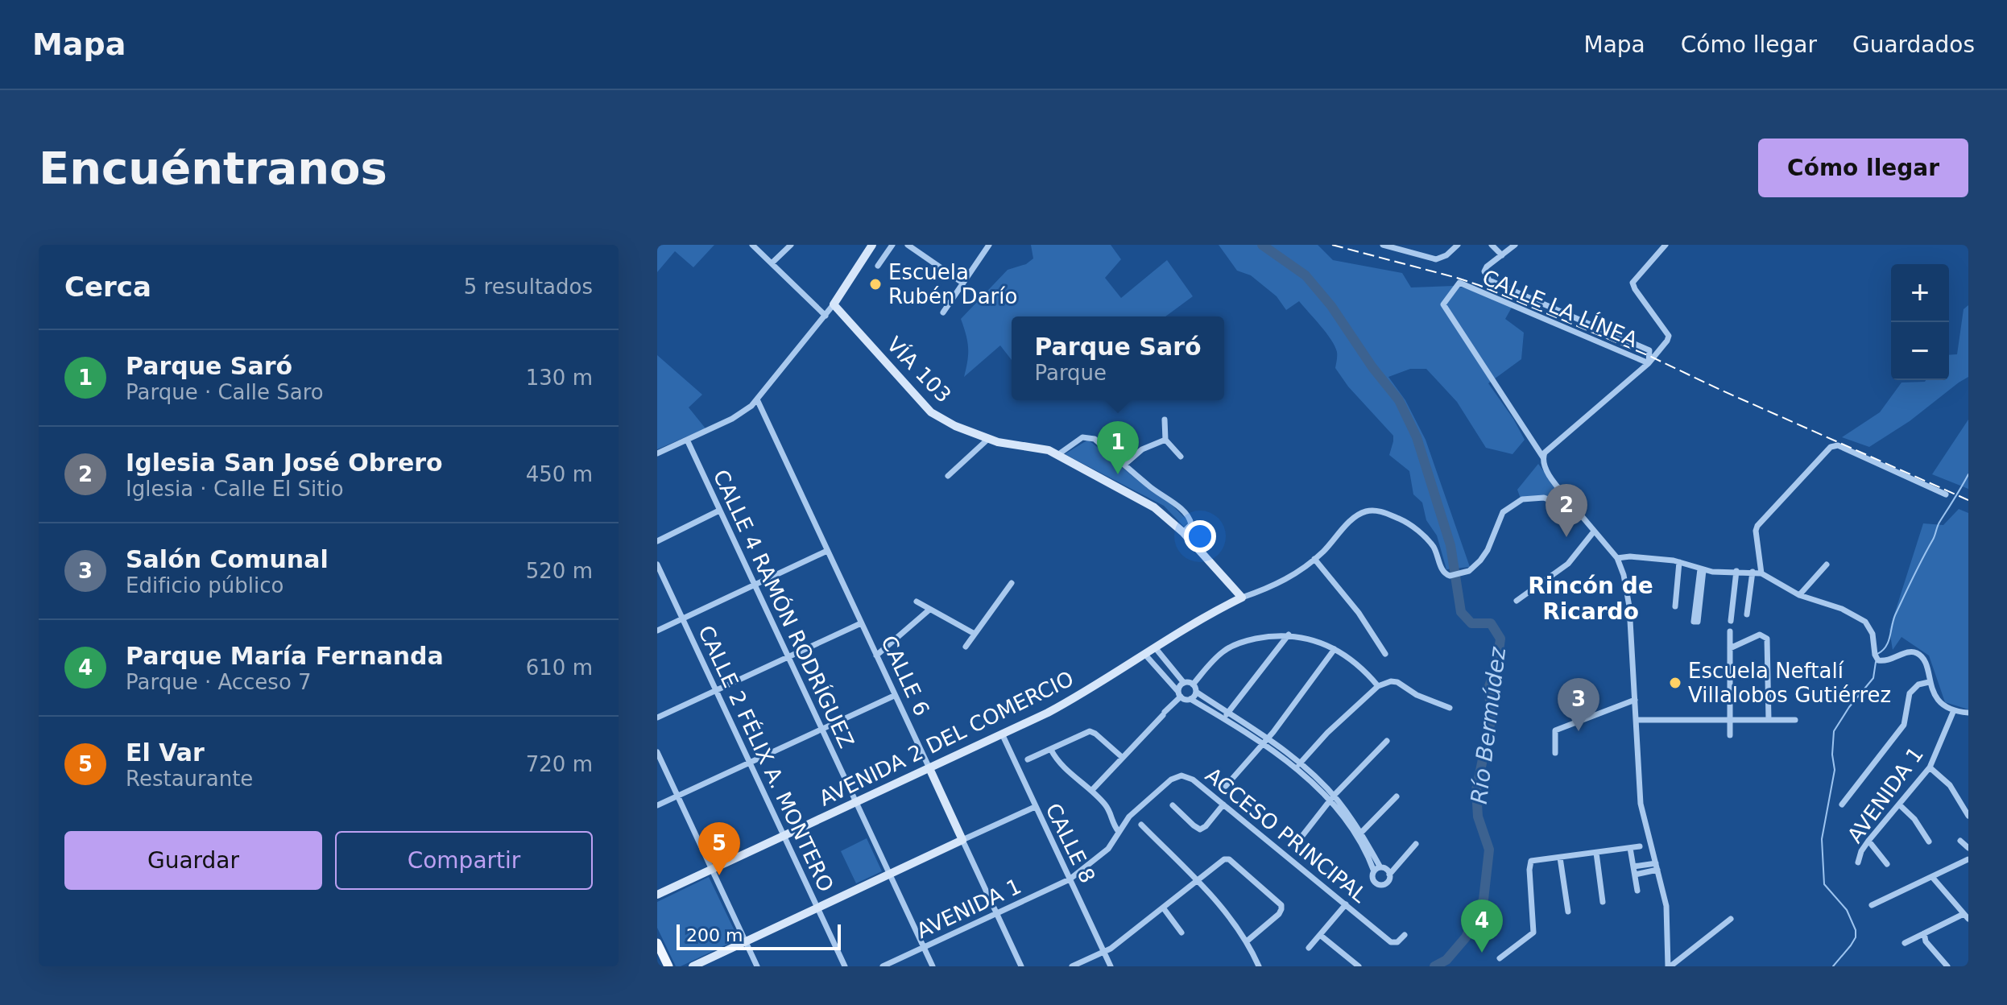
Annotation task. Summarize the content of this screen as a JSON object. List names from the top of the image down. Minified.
{"streets":{"main road":["VÍA 103","CALLE 6","AVENIDA 2 DEL COMERCIO"],"street":["CALLE LA LÍNEA","CALLE 4 RAMÓN RODRÍGUEZ","CALLE 2 FÉLIX A. MONTERO","AVENIDA 1","ACCESO PRINCIPAL","CALLE 8"]},"crossings":[["VÍA 103","AVENIDA 2 DEL COMERCIO"],["CALLE 4 RAMÓN RODRÍGUEZ","AVENIDA 2 DEL COMERCIO"],["CALLE 4 RAMÓN RODRÍGUEZ","AVENIDA 1"],["CALLE 6","AVENIDA 2 DEL COMERCIO"],["CALLE 6","AVENIDA 1"],["AVENIDA 2 DEL COMERCIO","CALLE 2 FÉLIX A. MONTERO"],["AVENIDA 2 DEL COMERCIO","CALLE 8"],["AVENIDA 1","ACCESO PRINCIPAL"],["AVENIDA 1","CALLE 8"]],"districts":["Rincón de Ricardo"],"water":["Río Bermúdez"],"places":["Escuela Rubén Darío","Escuela Neftalí Villalobos Gutiérrez"],"scale_bar":"200 m","page":{"header":"Mapa","nav":["Mapa","Cómo llegar","Guardados"],"buttons":["Cómo llegar",["Guardar","Compartir"]],"title":"Encuéntranos","heading":["Cerca","5 resultados"],"map_buttons":["+","−"],"popup":["Parque Saró","Parque"],"list":[{"mark":"1","name":"Parque Saró","note":"Parque · Calle Saro","value":"130 m"},{"mark":"2","name":"Iglesia San José Obrero","note":"Iglesia · Calle El Sitio","value":"450 m"},{"mark":"3","name":"Salón Comunal","note":"Edificio público","value":"520 m"},{"mark":"4","name":"Parque María Fernanda","note":"Parque · Acceso 7","value":"610 m"},{"mark":"5","name":"El Var","note":"Restaurante","value":"720 m"}],"pins":["1","2","3","5","4"],"scale":"200 m"}}
